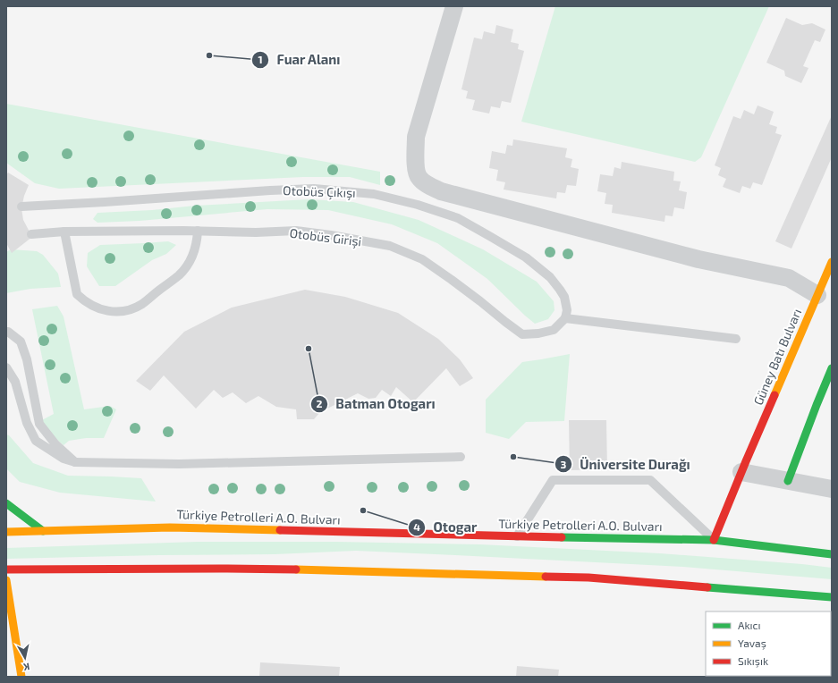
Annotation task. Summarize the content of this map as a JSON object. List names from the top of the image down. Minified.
{"streets":{"main road":["Güney Batı Bulvarı","Türkiye Petrolleri A.O. Bulvarı"],"lane":["Otobüs Çıkışı","Otobüs Girişi"]},"crossings":[["Otobüs Çıkışı","Otobüs Girişi"],["Güney Batı Bulvarı","Türkiye Petrolleri A.O. Bulvarı"]],"places":["Fuar Alanı","Batman Otogarı","Üniversite Durağı","Otogar"],"legend":["Akıcı","Yavaş","Sıkışık"],"north":"bottom"}
